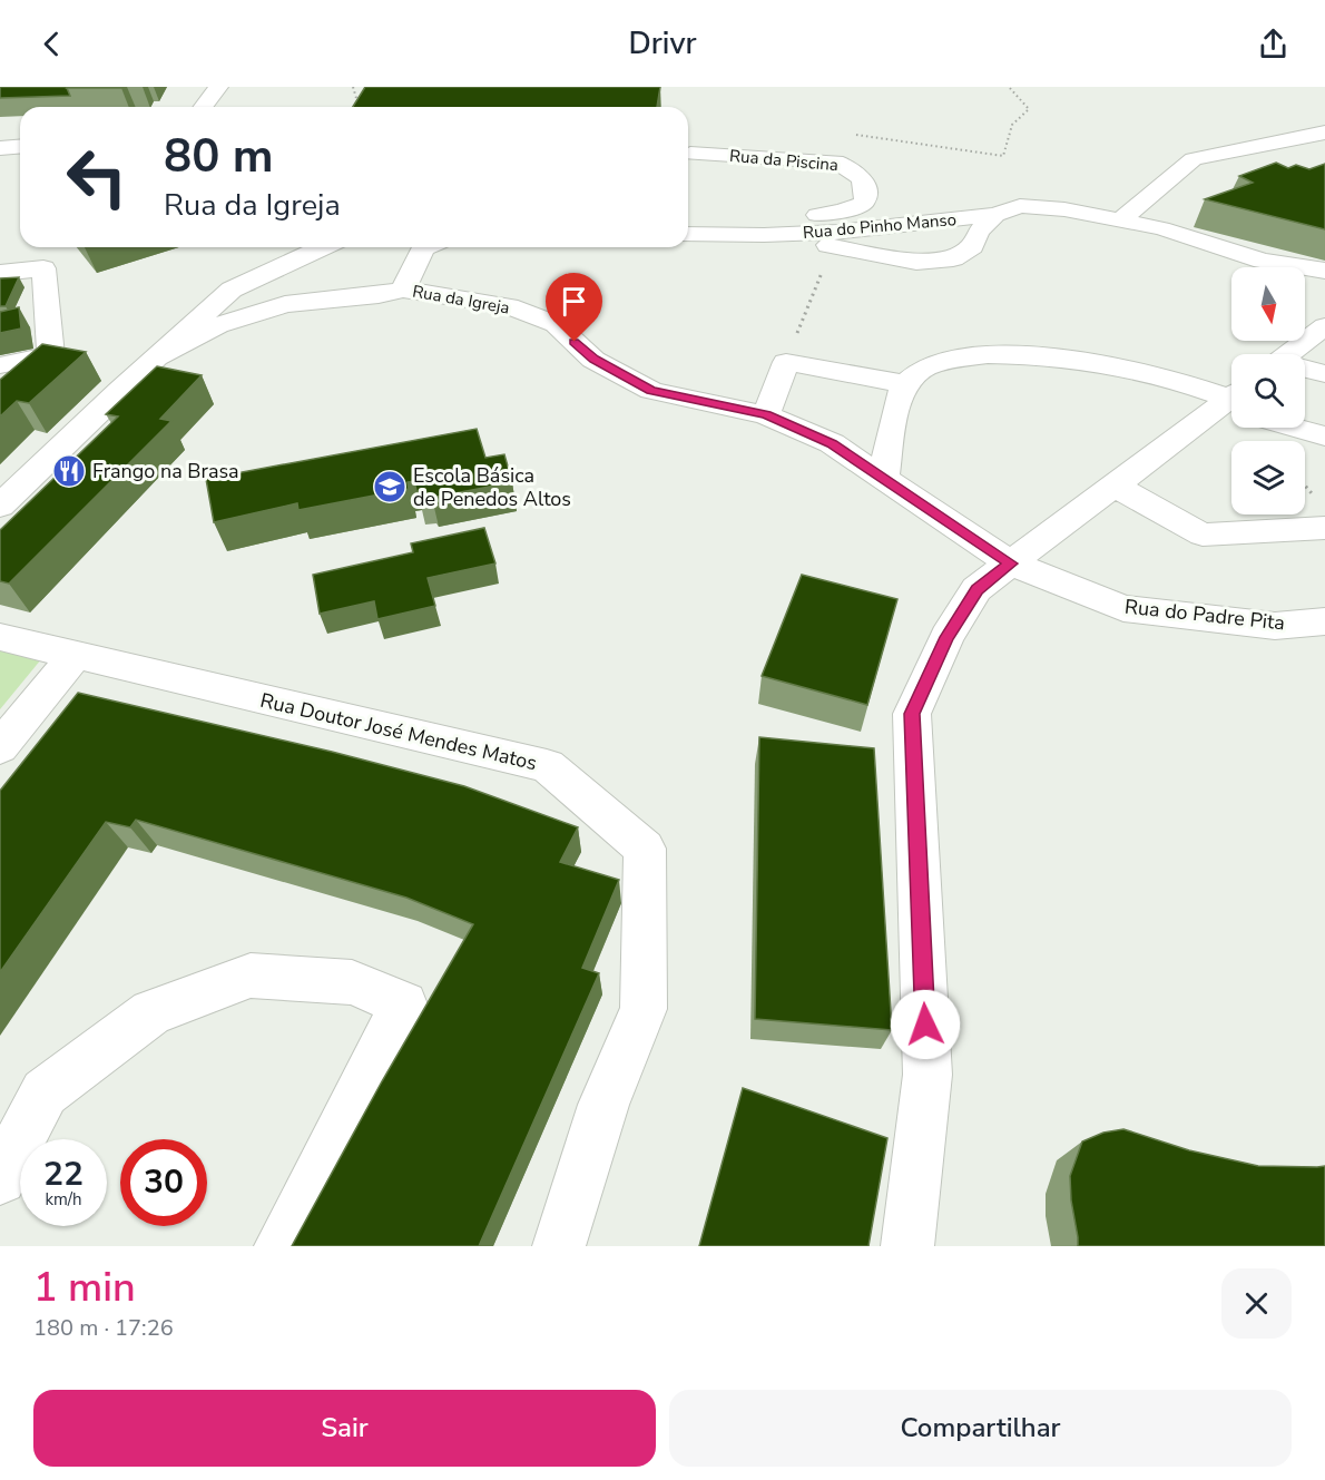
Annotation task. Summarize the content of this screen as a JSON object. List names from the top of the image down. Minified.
{"streets":{"street":["Rua da Piscina","Rua do Pinho Manso","Rua da Igreja","Rua do Padre Pita","Rua Doutor José Mendes Matos"]},"crossings":[["Rua da Igreja","Rua do Padre Pita"]],"places":{"restaurant":["Frango na Brasa"],"school or university":["Escola Básica de Penedos Altos"]},"north":"bottom","page":{"header":"Drivr","turn":["80 m","Rua da Igreja"],"speed":"22 km/h","limit":"30","heading":["1 min","180 m · 17:26"],"buttons":["Sair","Compartilhar"]}}
